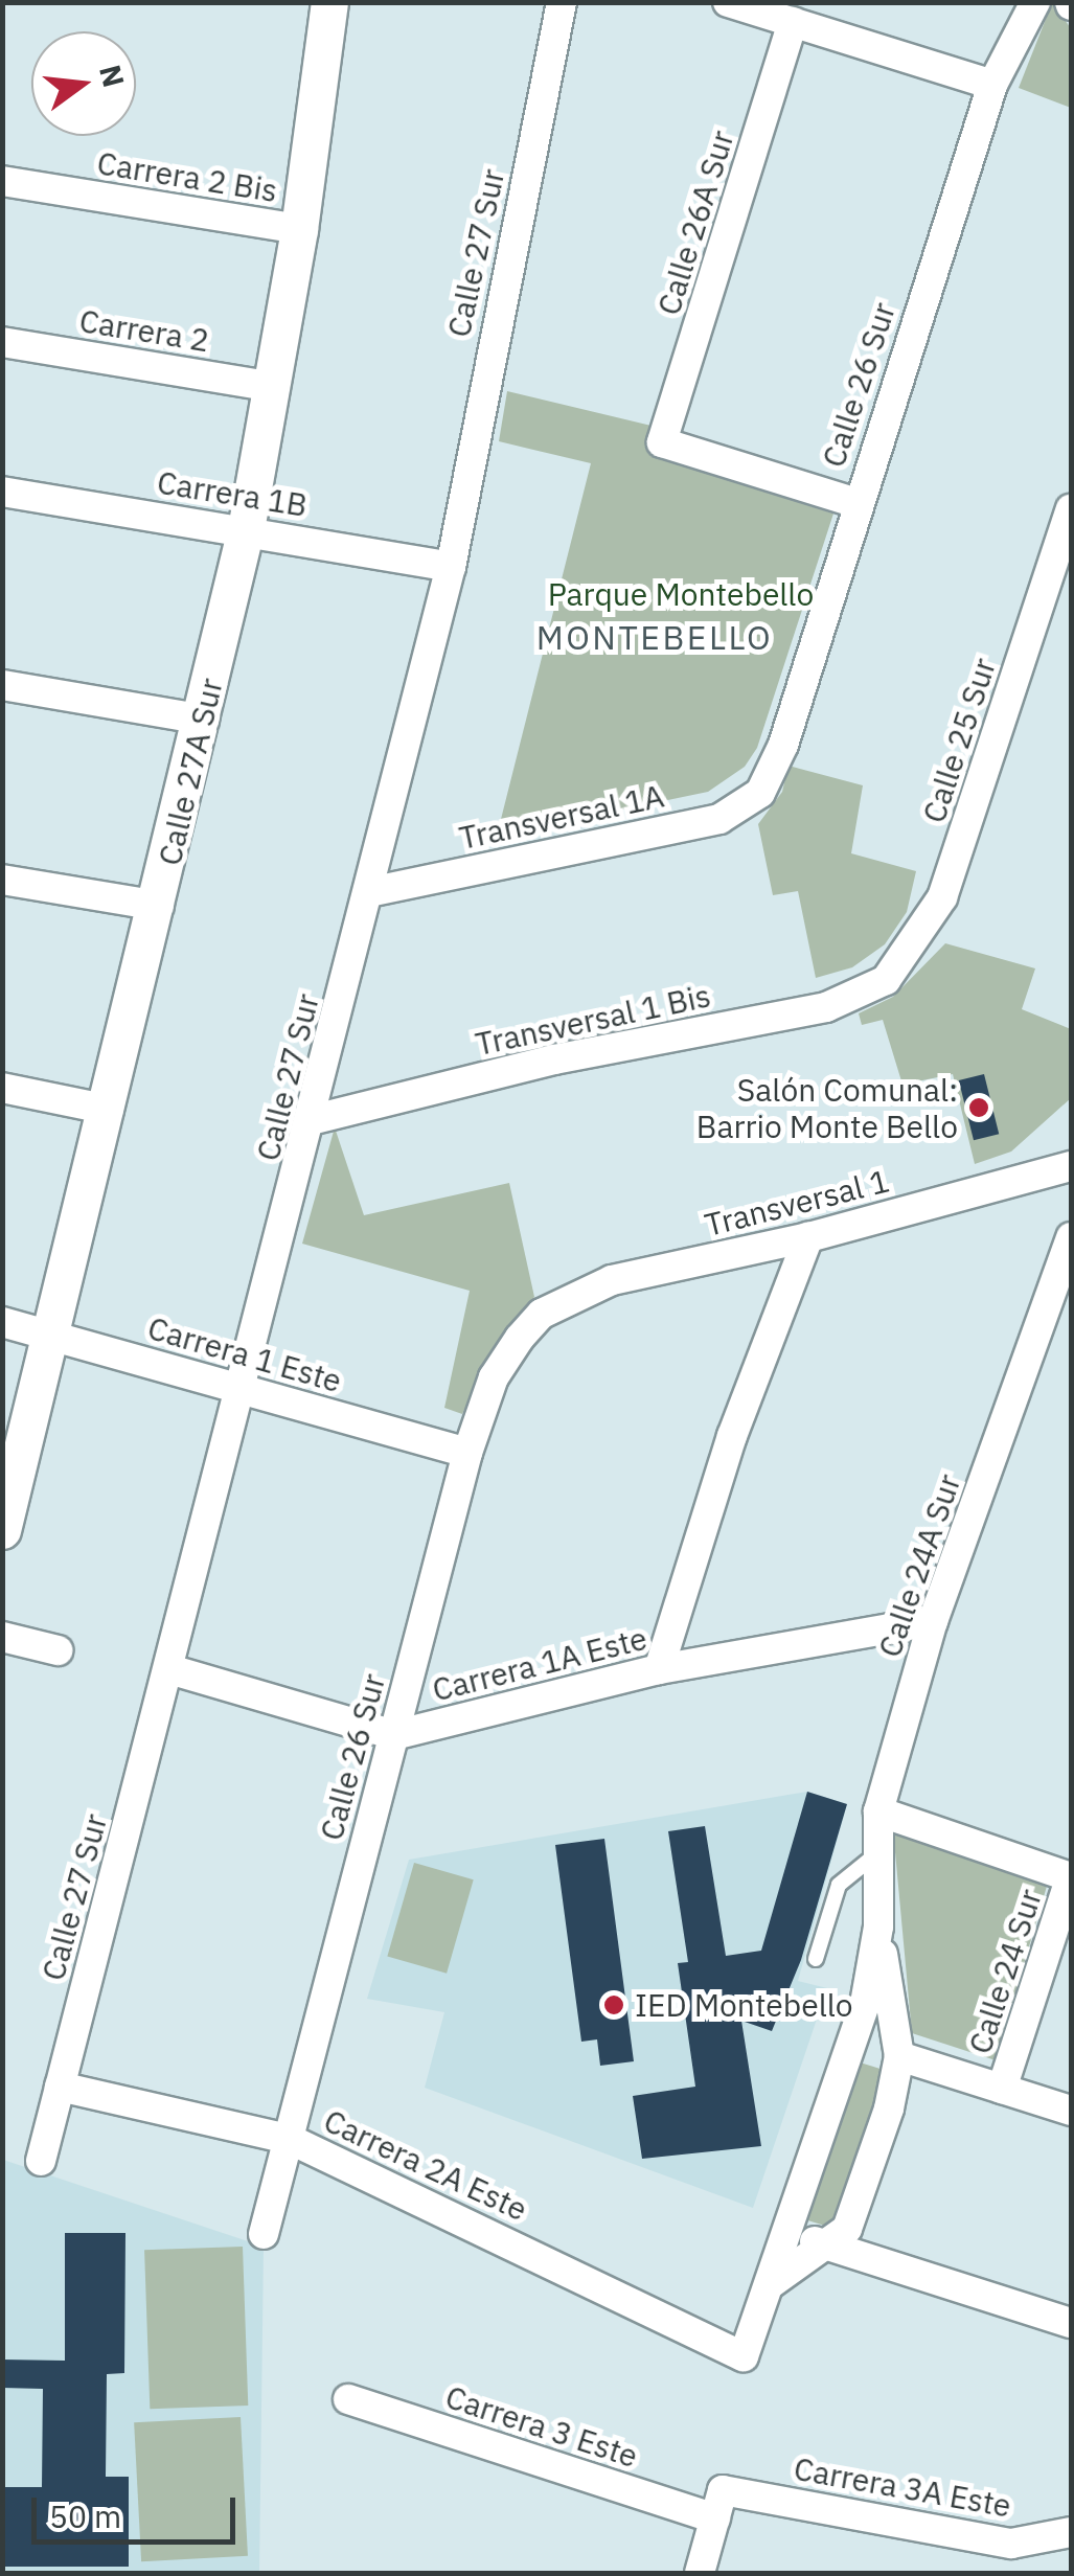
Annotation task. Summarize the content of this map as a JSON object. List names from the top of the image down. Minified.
{"streets":{"street":["Carrera 2 Bis","Calle 26A Sur","Calle 27 Sur","Carrera 2","Calle 26 Sur","Carrera 1B","Calle 25 Sur","Calle 27A Sur","Transversal 1A","Transversal 1 Bis","Transversal 1","Carrera 1 Este","Calle 24A Sur","Carrera 1A Este","Calle 24 Sur","Carrera 2A Este","Carrera 3 Este","Carrera 3A Este"]},"crossings":[["Carrera 2 Bis","Calle 27A Sur"],["Calle 26A Sur","Calle 26 Sur"],["Calle 27 Sur","Carrera 1B"],["Calle 27 Sur","Transversal 1A"],["Calle 27 Sur","Transversal 1 Bis"],["Calle 27 Sur","Carrera 1 Este"],["Calle 27 Sur","Carrera 2A Este"],["Carrera 2","Calle 27A Sur"],["Calle 26 Sur","Transversal 1A"],["Calle 26 Sur","Transversal 1"],["Calle 26 Sur","Carrera 1 Este"],["Calle 26 Sur","Carrera 1A Este"],["Calle 26 Sur","Carrera 2A Este"],["Carrera 1B","Calle 27A Sur"],["Calle 25 Sur","Transversal 1 Bis"],["Calle 27A Sur","Carrera 1 Este"],["Calle 24A Sur","Carrera 1A Este"],["Calle 24A Sur","Carrera 2A Este"],["Carrera 3 Este","Carrera 3A Este"]],"districts":["MONTEBELLO"],"parks":["Parque Montebello"],"places":["Salón Comunal: Barrio Monte Bello","IED Montebello"],"scale_bar":"50 m","north":"right"}
